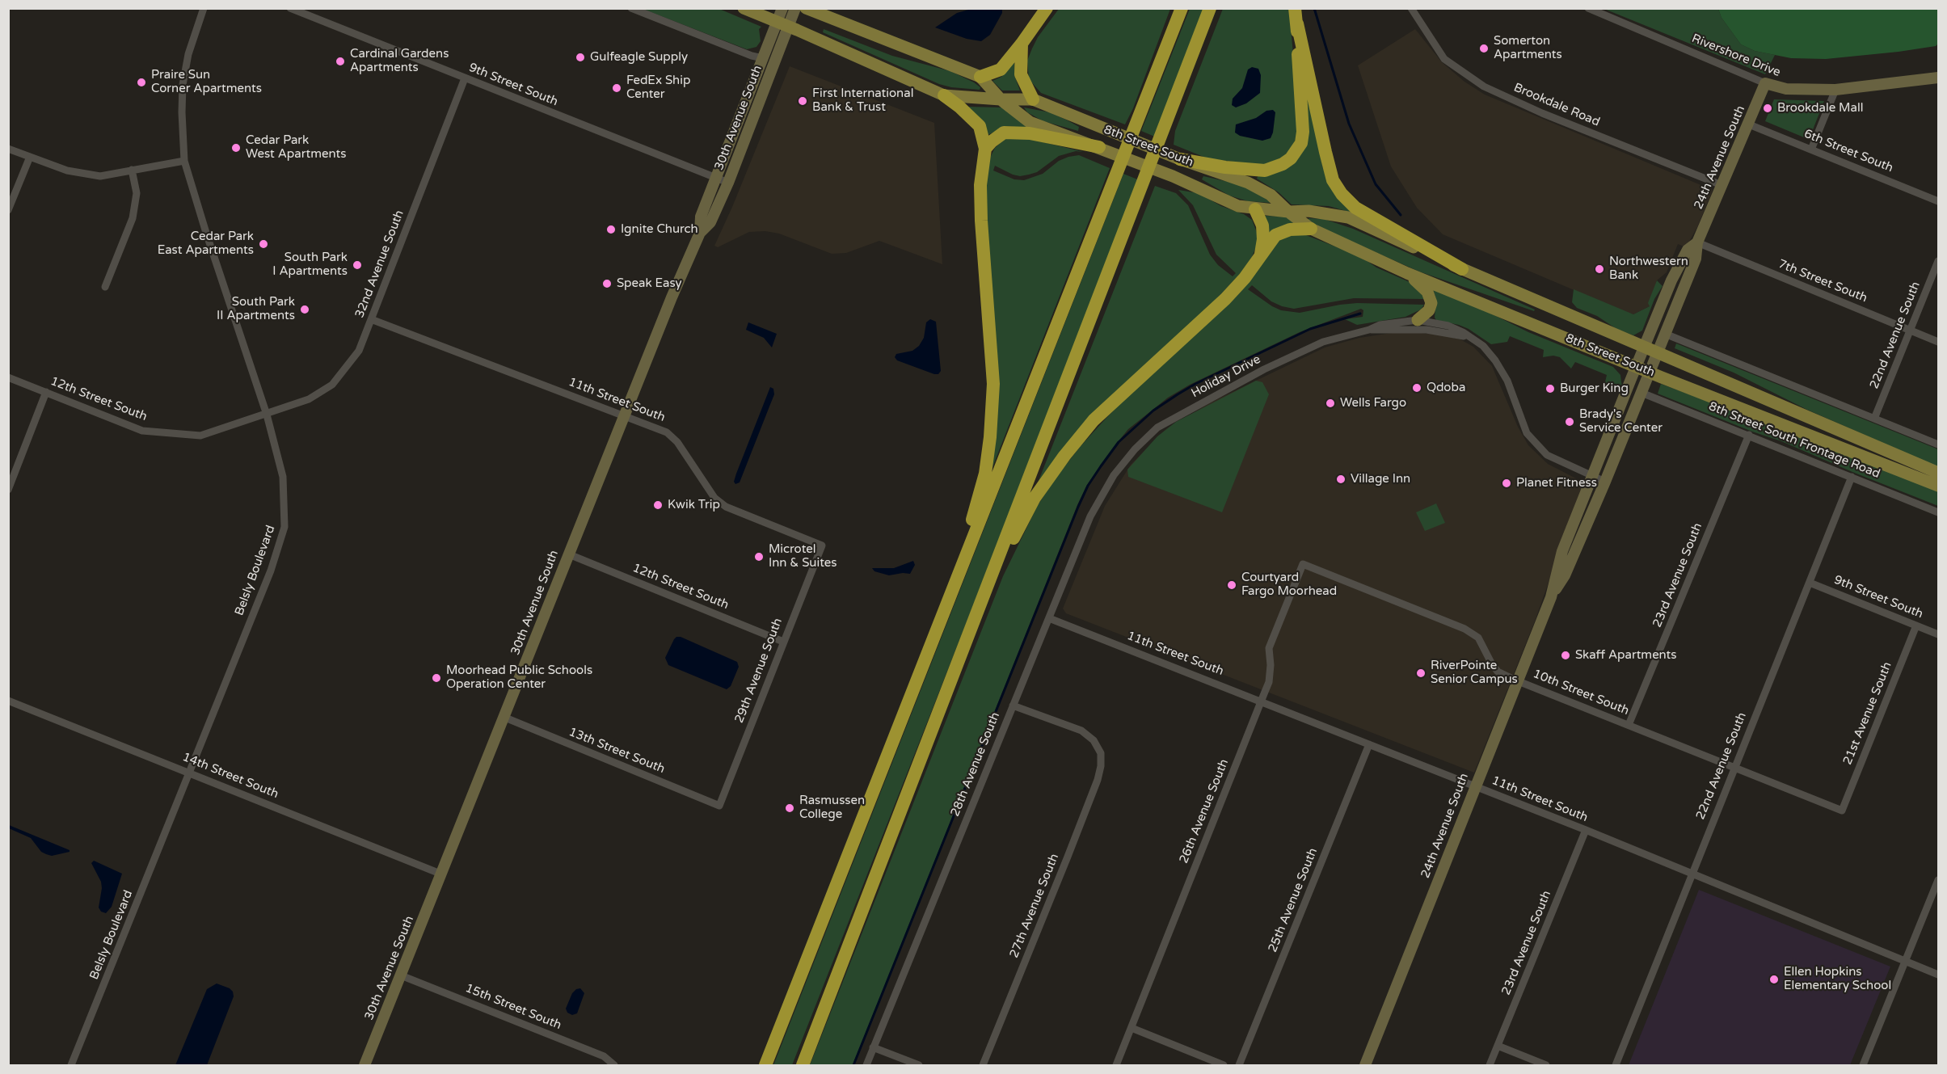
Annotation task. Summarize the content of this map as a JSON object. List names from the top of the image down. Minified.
{"streets":{"main road":["8th Street South"],"street":["Rivershore Drive","9th Street South","Brookdale Road","30th Avenue South","6th Street South","24th Avenue South","32nd Avenue South","7th Street South","22nd Avenue South","Holiday Drive","12th Street South","11th Street South","8th Street South Frontage Road","Belsly Boulevard","23rd Avenue South","29th Avenue South","10th Street South","21st Avenue South","13th Street South","28th Avenue South","14th Street South","26th Avenue South","25th Avenue South","27th Avenue South","15th Street South"]},"crossings":[["Rivershore Drive","24th Avenue South"],["9th Street South","30th Avenue South"],["9th Street South","32nd Avenue South"],["9th Street South","22nd Avenue South"],["9th Street South","21st Avenue South"],["Brookdale Road","24th Avenue South"],["30th Avenue South","8th Street South"],["30th Avenue South","12th Street South"],["30th Avenue South","11th Street South"],["30th Avenue South","13th Street South"],["30th Avenue South","14th Street South"],["30th Avenue South","15th Street South"],["8th Street South","24th Avenue South"],["6th Street South","24th Avenue South"],["24th Avenue South","7th Street South"],["24th Avenue South","Holiday Drive"],["24th Avenue South","11th Street South"],["24th Avenue South","8th Street South Frontage Road"],["24th Avenue South","10th Street South"],["32nd Avenue South","12th Street South"],["32nd Avenue South","11th Street South"],["32nd Avenue South","Belsly Boulevard"],["7th Street South","22nd Avenue South"],["22nd Avenue South","11th Street South"],["22nd Avenue South","8th Street South Frontage Road"],["22nd Avenue South","10th Street South"],["Holiday Drive","28th Avenue South"],["12th Street South","Belsly Boulevard"],["12th Street South","29th Avenue South"],["11th Street South","23rd Avenue South"],["11th Street South","29th Avenue South"],["11th Street South","28th Avenue South"],["11th Street South","26th Avenue South"],["11th Street South","25th Avenue South"],["8th Street South Frontage Road","23rd Avenue South"],["Belsly Boulevard","14th Street South"],["23rd Avenue South","10th Street South"],["29th Avenue South","13th Street South"],["10th Street South","21st Avenue South"],["10th Street South","26th Avenue South"],["28th Avenue South","27th Avenue South"]],"places":["Somerton Apartments","Gulfeagle Supply","Cardinal Gardens Apartments","Praire Sun Corner Apartments","FedEx Ship Center","First International Bank & Trust","Brookdale Mall","Cedar Park West Apartments","Ignite Church","Cedar Park East Apartments","South Park I Apartments","Northwestern Bank","Speak Easy","South Park II Apartments","Qdoba","Burger King","Wells Fargo","Brady's Service Center","Village Inn","Planet Fitness","Kwik Trip","Microtel Inn & Suites","Courtyard Fargo Moorhead","Skaff Apartments","RiverPointe Senior Campus","Moorhead Public Schools Operation Center","Rasmussen College","Ellen Hopkins Elementary School"]}
